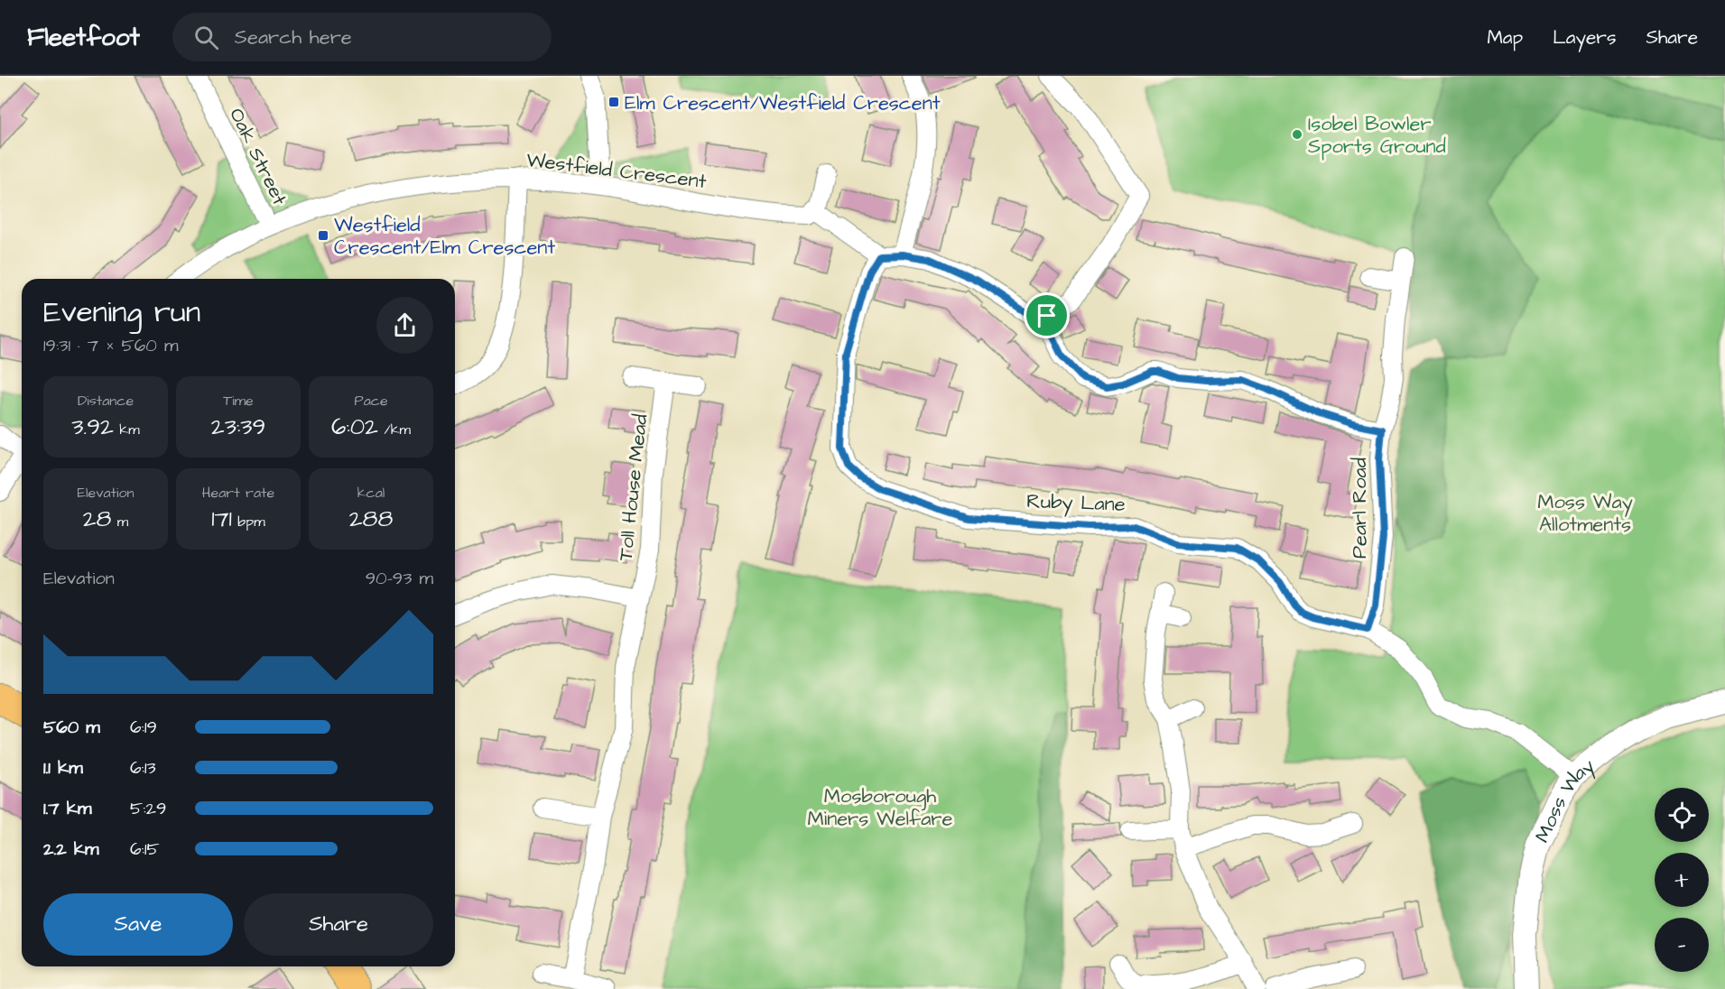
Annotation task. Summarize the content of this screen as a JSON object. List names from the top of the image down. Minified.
{"streets":{"street":["Oak Street","Westfield Crescent","Toll House Mead","Ruby Lane","Pearl Road","Moss Way"]},"crossings":[["Oak Street","Westfield Crescent"],["Ruby Lane","Pearl Road"],["Ruby Lane","Moss Way"]],"parks":["Moss Way Allotments","Mosborough Miners Welfare"],"places":{"transit":["Elm Crescent/Westfield Crescent","Westfield Crescent/Elm Crescent"],"other":["Isobel Bowler Sports Ground"]},"page":{"header":"Fleetfoot","search":"Search here","nav":["Map","Layers","Share"],"heading":["Evening run","19:31 · 7 × 560 m"],"stats":[["Distance","3.92 km"],["Time","23:39"],["Pace","6:02 /km"],["Elevation","28 m"],["Heart rate","171 bpm"],["kcal","288"]],"chart":["Elevation","90–93 m"],"list":[{"name":"560 m","note":"6:19"},{"name":"1.1 km","note":"6:13"},{"name":"1.7 km","note":"5:29"},{"name":"2.2 km","note":"6:15"}],"map_buttons":["+","−"],"buttons":["Save","Share"]}}
